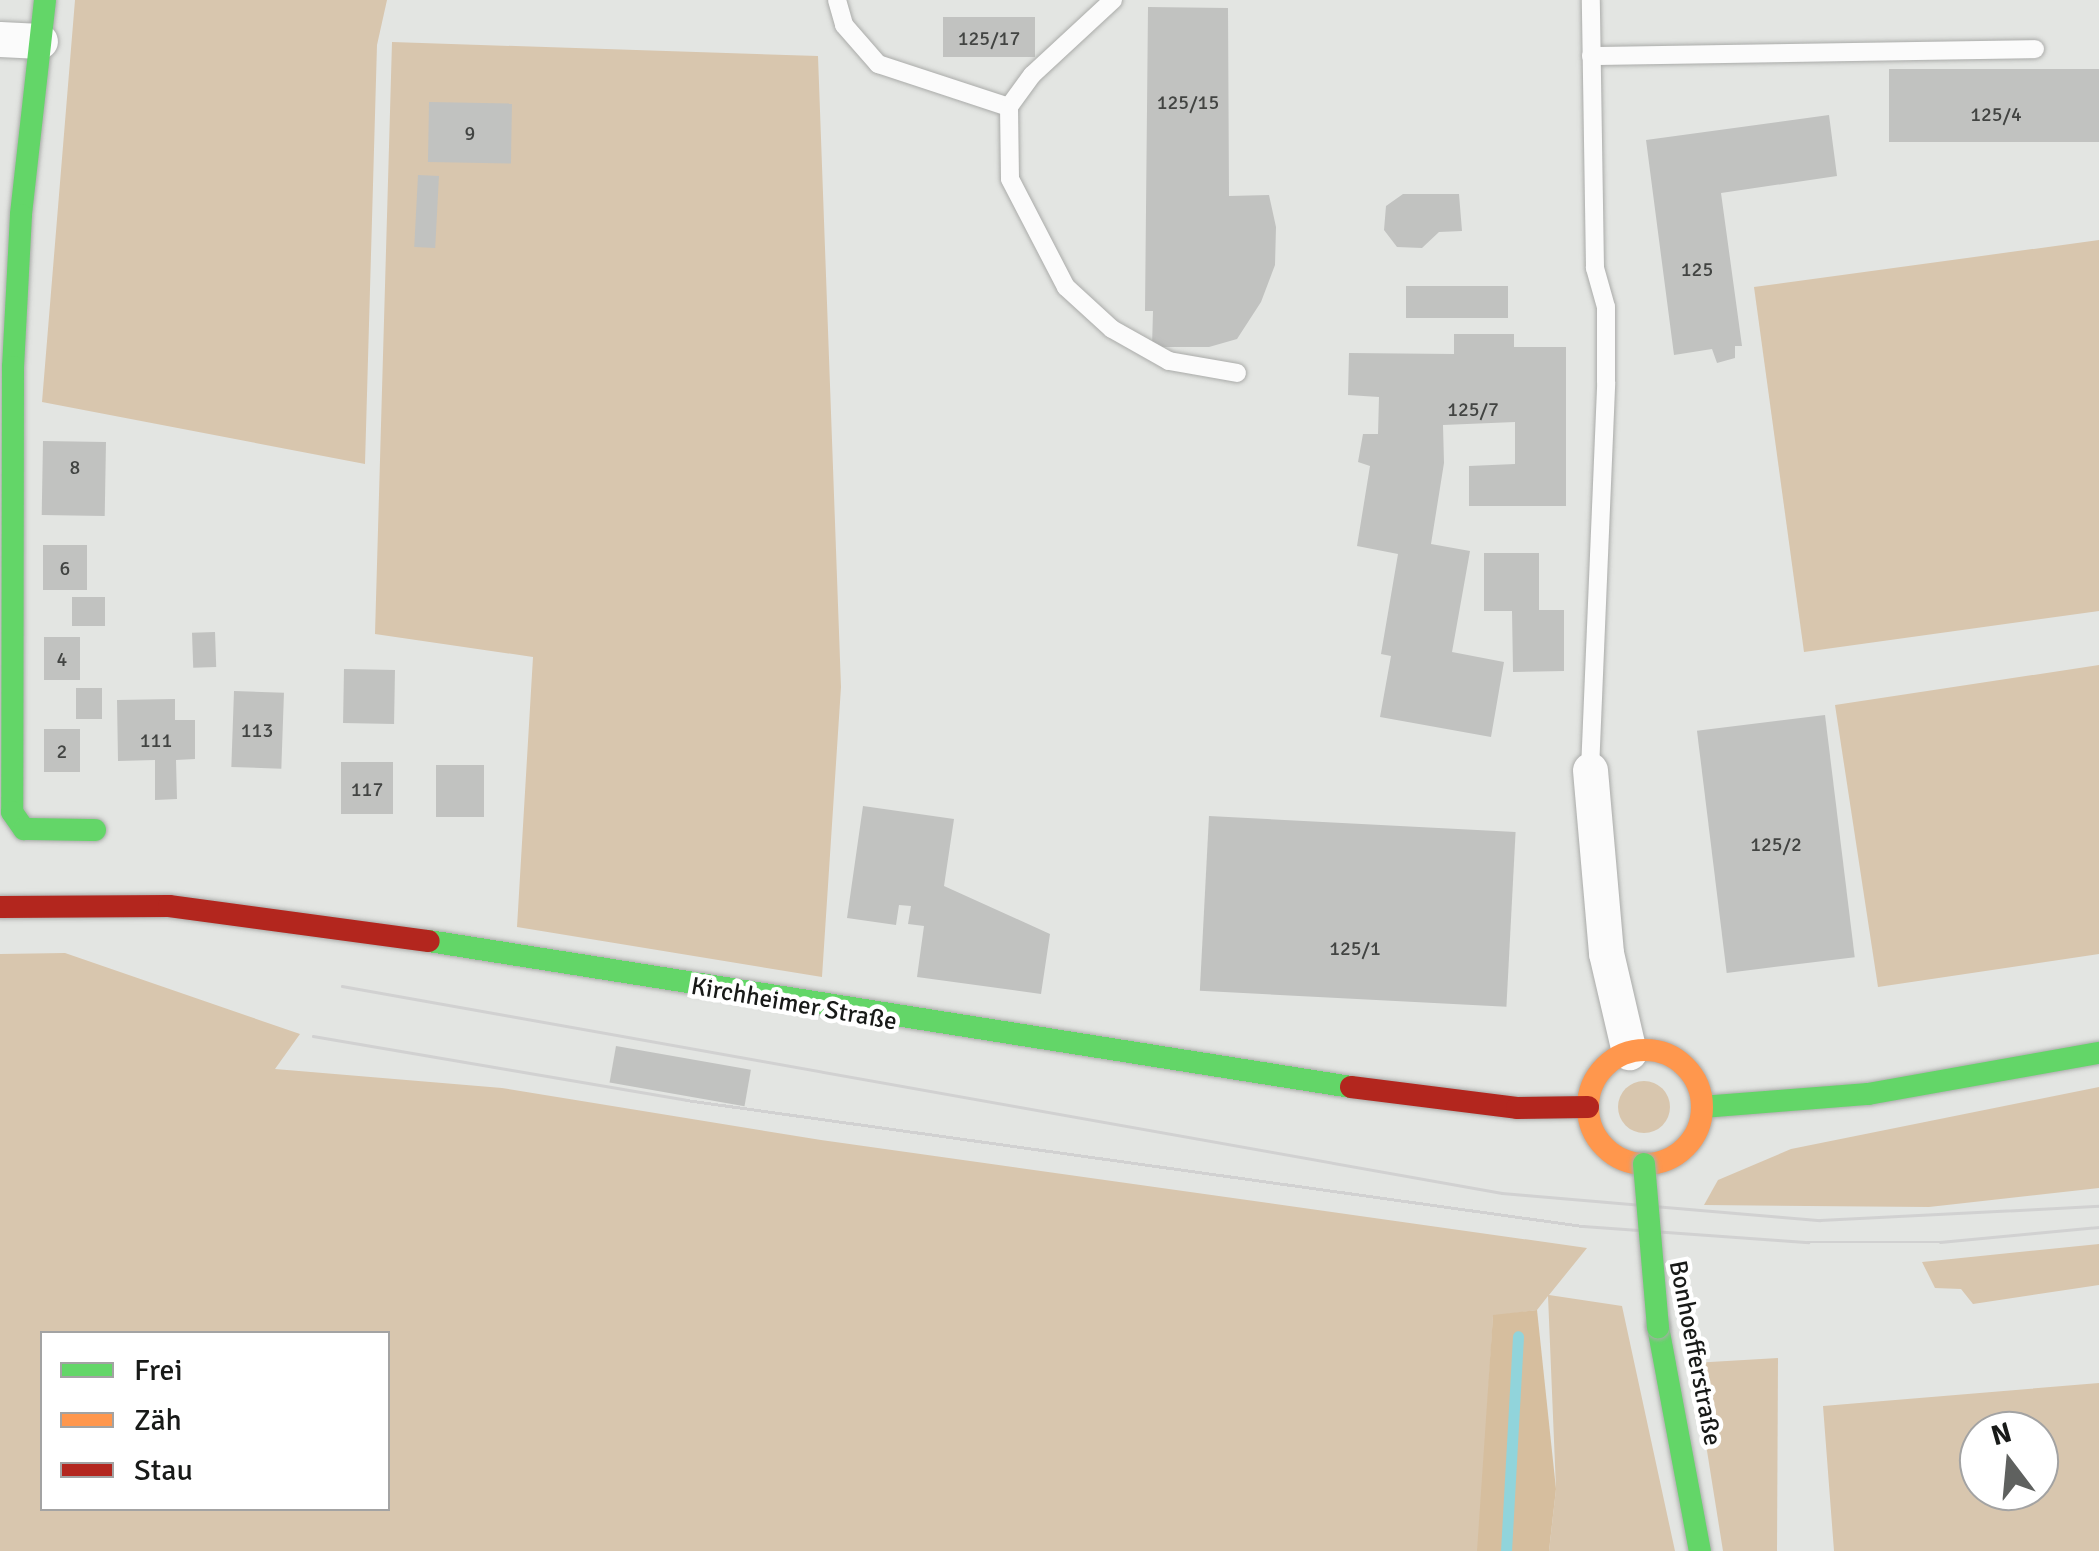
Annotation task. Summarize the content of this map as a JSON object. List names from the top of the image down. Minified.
{"streets":{"main road":["Kirchheimer Straße","Bonhoefferstraße"]},"crossings":[["Kirchheimer Straße","Bonhoefferstraße"]],"house_numbers":["125/17","125/15","125/4","9","125","125/7","8","6","4","113","111","2","117","125/2","125/1"],"legend":["Frei","Zäh","Stau"],"north":"top"}
